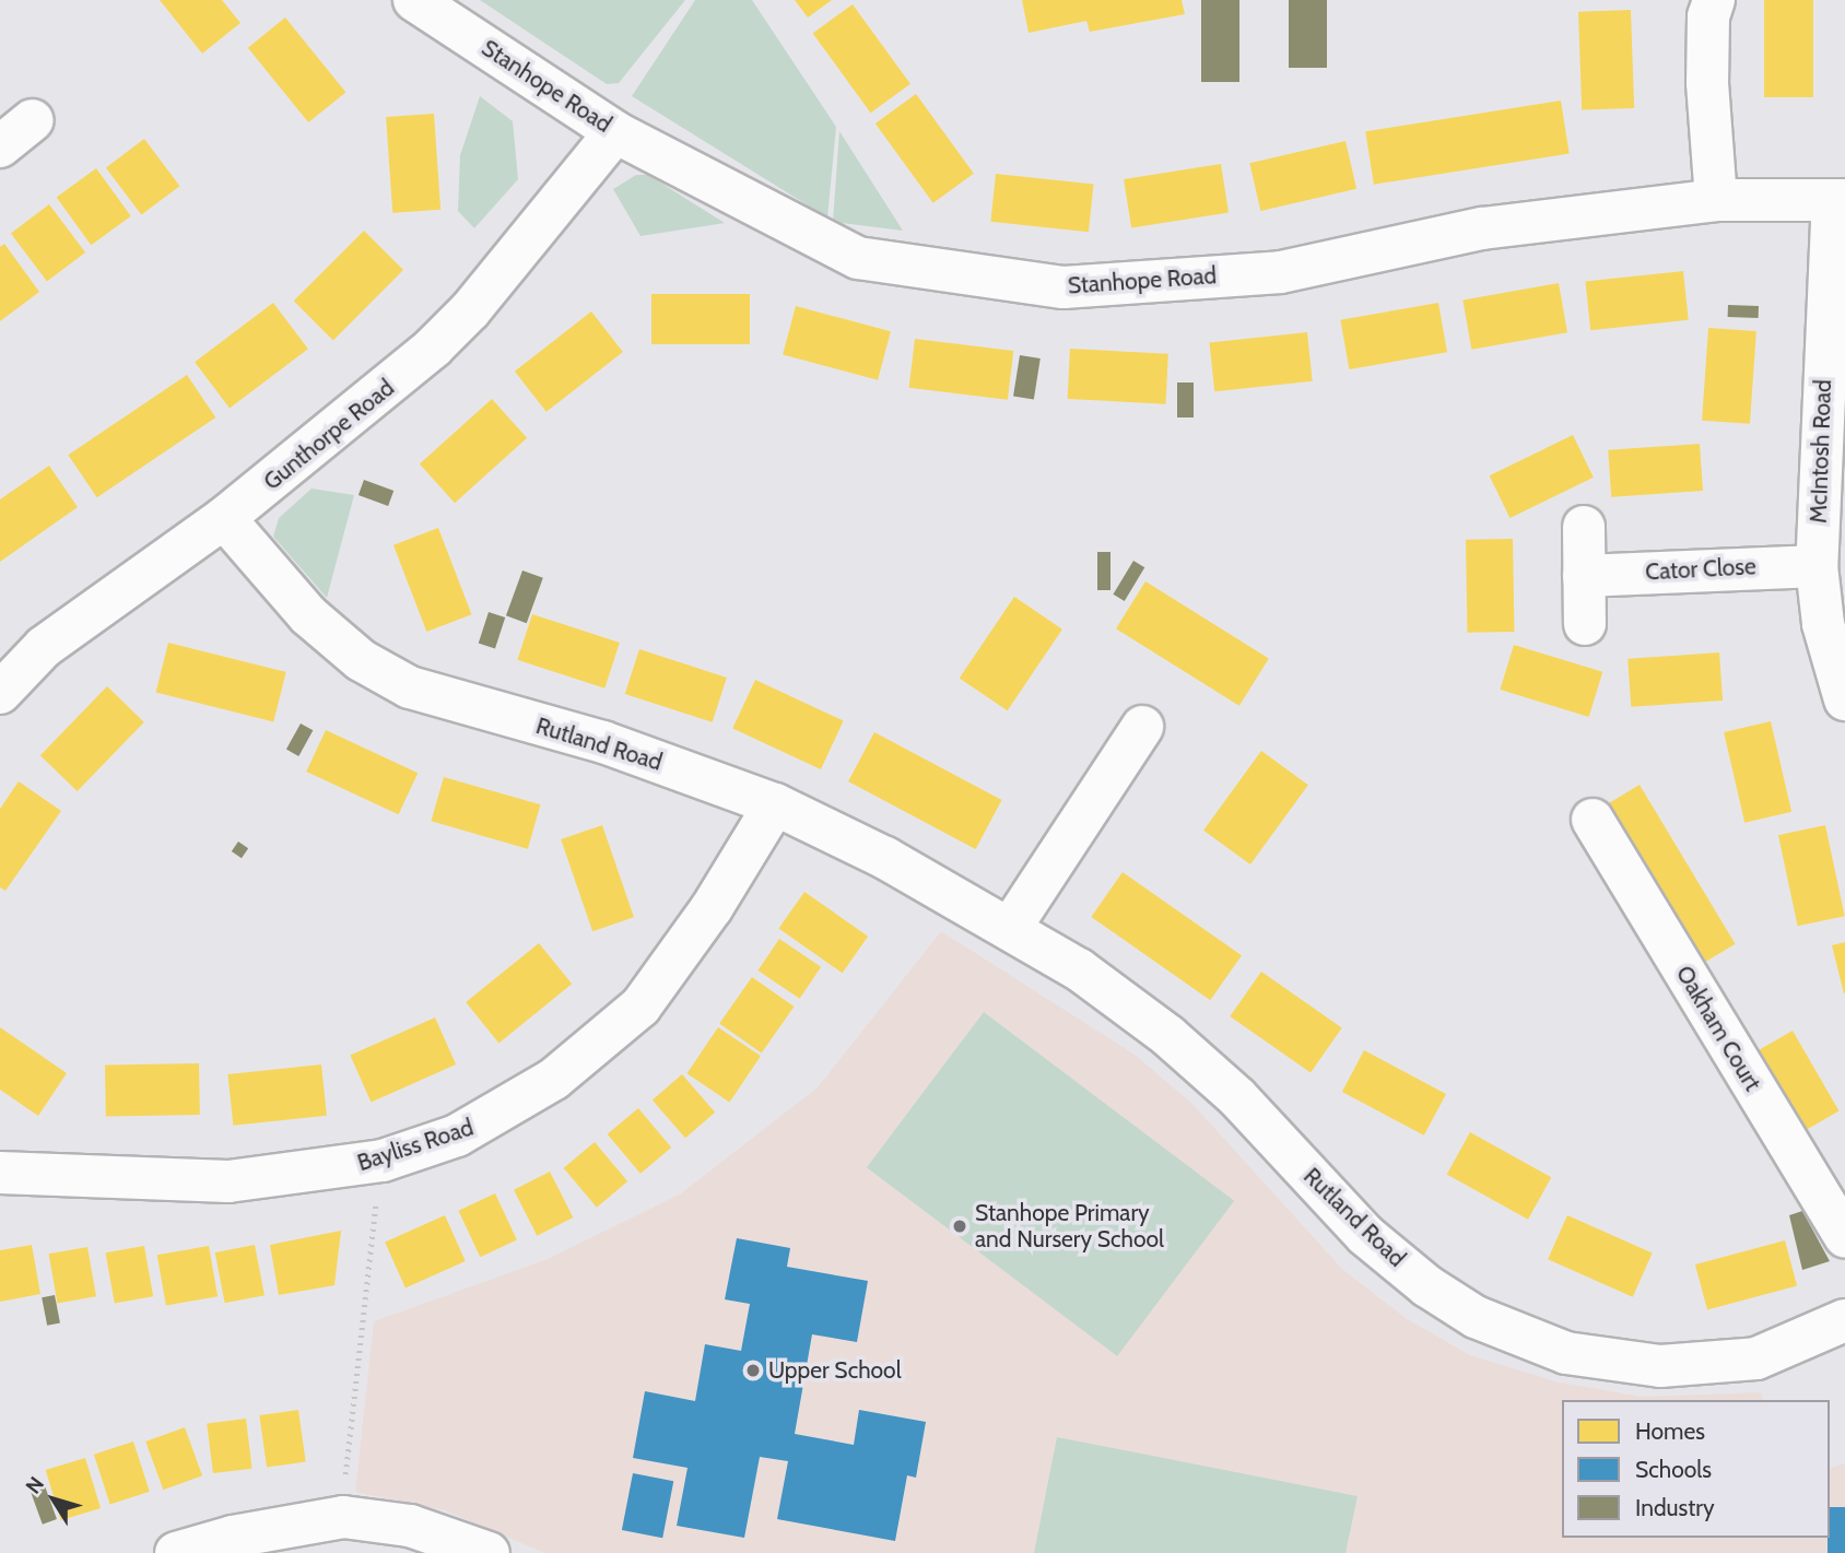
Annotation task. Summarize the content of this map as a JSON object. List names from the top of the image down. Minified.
{"streets":{"street":["Stanhope Road","Gunthorpe Road","McIntosh Road","Cator Close","Rutland Road","Oakham Court","Bayliss Road"]},"crossings":[["Stanhope Road","Gunthorpe Road"],["Stanhope Road","McIntosh Road"],["Gunthorpe Road","Rutland Road"],["McIntosh Road","Cator Close"],["Rutland Road","Bayliss Road"]],"places":["Stanhope Primary and Nursery School","Upper School"],"legend":["Homes","Schools","Industry"],"north":"top left"}
